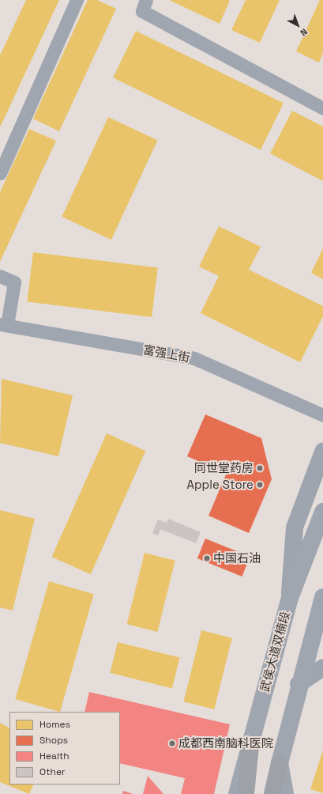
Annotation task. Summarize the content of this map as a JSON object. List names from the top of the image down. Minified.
{"streets":{"main road":["武侯大道双楠段"],"street":["富强上街"]},"places":["同世堂药房","Apple Store","中国石油","成都西南脑科医院"],"legend":["Homes","Shops","Health","Other"],"north":"bottom right"}
